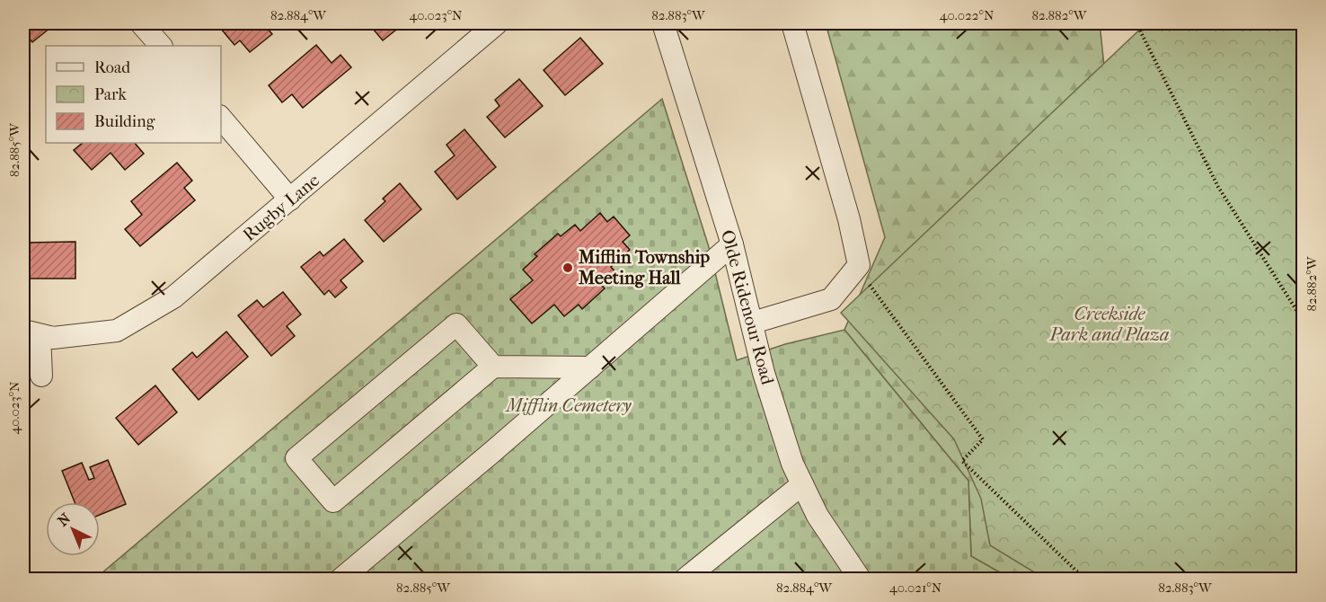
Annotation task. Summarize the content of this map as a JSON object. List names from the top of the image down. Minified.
{"streets":{"street":["Rugby Lane","Olde Ridenour Road"]},"parks":["Creekside Park and Plaza","Mifflin Cemetery"],"places":["Mifflin Township Meeting Hall"],"legend":["Road","Park","Building"],"north":"top left","coordinates":["82.884°W","40.023°N","82.883°W","40.022°N","82.882°W","82.885°W","40.021°N"]}
